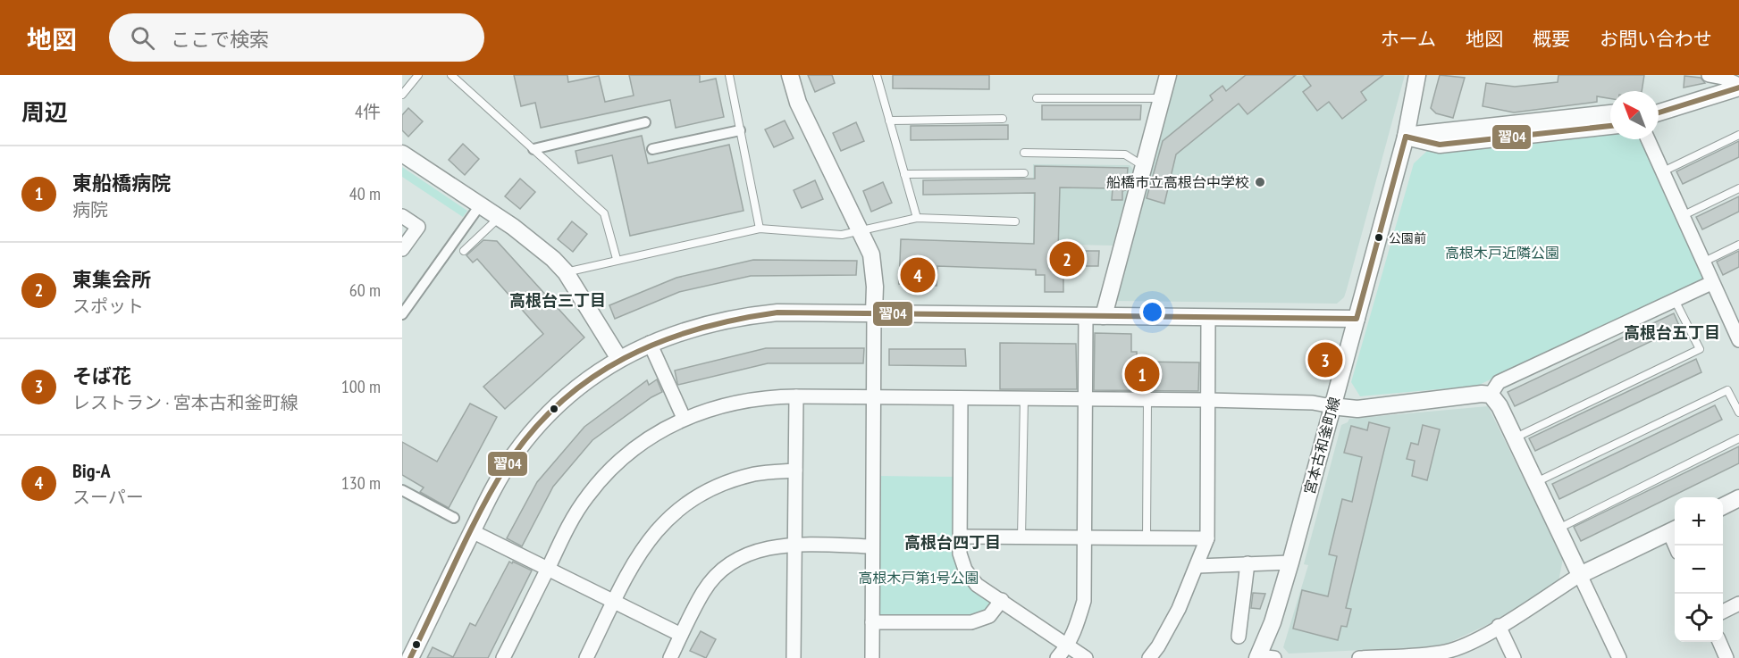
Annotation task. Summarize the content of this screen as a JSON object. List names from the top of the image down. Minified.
{"streets":{"street":["宮本古和釜町線"]},"districts":["高根台三丁目","高根台五丁目","高根台四丁目"],"parks":["高根木戸近隣公園","高根木戸第1号公園"],"places":["船橋市立高根台中学校","公園前"],"lines":["transit line 習04"],"north":"top left","page":{"header":"地図","search":"ここで検索","nav":["ホーム","地図","概要","お問い合わせ"],"heading":["周辺","4件"],"list":[{"mark":"1","name":"東船橋病院","note":"病院","value":"40 m"},{"mark":"2","name":"東集会所","note":"スポット","value":"60 m"},{"mark":"3","name":"そば花","note":"レストラン · 宮本古和釜町線","value":"100 m"},{"mark":"4","name":"Big-A","note":"スーパー","value":"130 m"}],"pins":["2","4","3","1"],"map_buttons":["+","−"]}}
